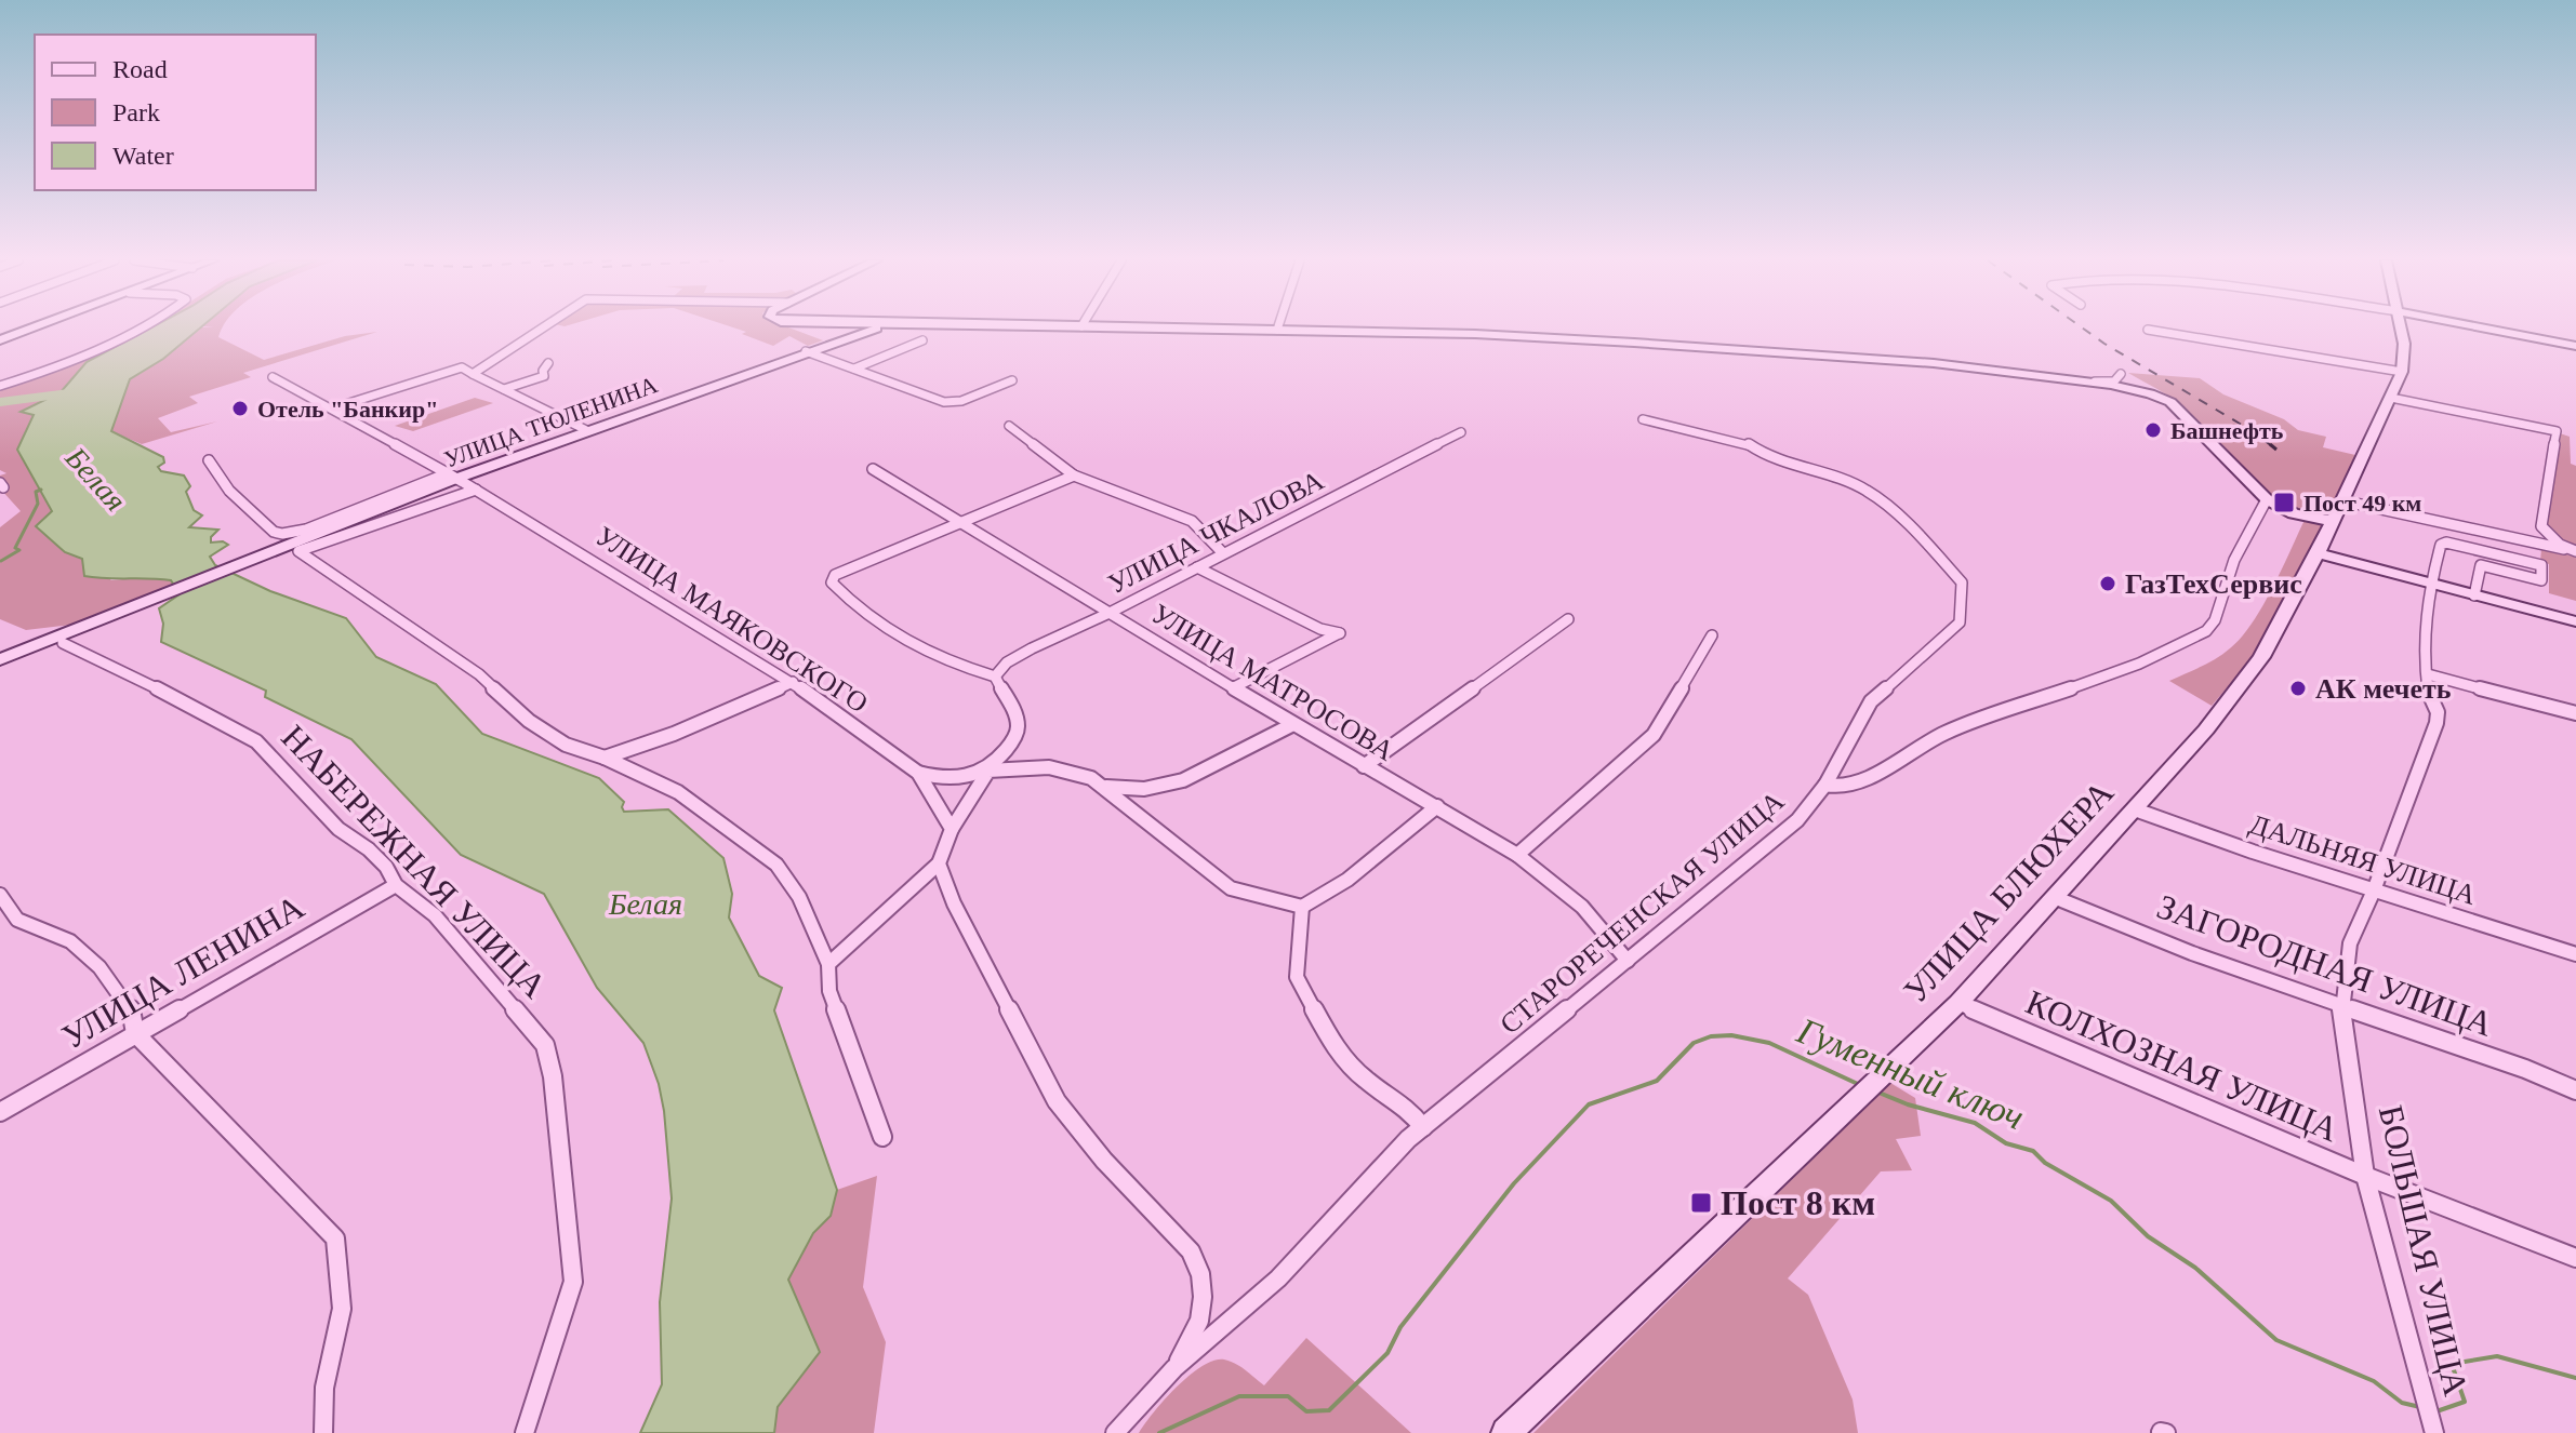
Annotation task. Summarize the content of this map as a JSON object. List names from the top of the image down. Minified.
{"streets":{"main road":["УЛИЦА ТЮЛЕНИНА","УЛИЦА БЛЮХЕРА"],"street":["УЛИЦА ЧКАЛОВА","УЛИЦА МАЯКОВСКОГО","УЛИЦА МАТРОСОВА","ДАЛЬНЯЯ УЛИЦА","НАБЕРЕЖНАЯ УЛИЦА","СТАРОРЕЧЕНСКАЯ УЛИЦА","ЗАГОРОДНАЯ УЛИЦА","УЛИЦА ЛЕНИНА","КОЛХОЗНАЯ УЛИЦА","БОЛЬШАЯ УЛИЦА"]},"crossings":[["УЛИЦА ТЮЛЕНИНА","УЛИЦА МАЯКОВСКОГО"],["УЛИЦА ТЮЛЕНИНА","НАБЕРЕЖНАЯ УЛИЦА"],["УЛИЦА ЧКАЛОВА","УЛИЦА МАТРОСОВА"],["УЛИЦА МАТРОСОВА","СТАРОРЕЧЕНСКАЯ УЛИЦА"],["ДАЛЬНЯЯ УЛИЦА","УЛИЦА БЛЮХЕРА"],["ДАЛЬНЯЯ УЛИЦА","БОЛЬШАЯ УЛИЦА"],["НАБЕРЕЖНАЯ УЛИЦА","УЛИЦА ЛЕНИНА"],["УЛИЦА БЛЮХЕРА","ЗАГОРОДНАЯ УЛИЦА"],["УЛИЦА БЛЮХЕРА","КОЛХОЗНАЯ УЛИЦА"],["ЗАГОРОДНАЯ УЛИЦА","БОЛЬШАЯ УЛИЦА"],["КОЛХОЗНАЯ УЛИЦА","БОЛЬШАЯ УЛИЦА"]],"water":["Белая","Гуменный ключ"],"places":{"other":["Отель \"Банкир\"","Башнефть","ГазТехСервис","АК мечеть"],"transit":["Пост 49 км","Пост 8 км"]},"legend":["Road","Park","Water"]}
